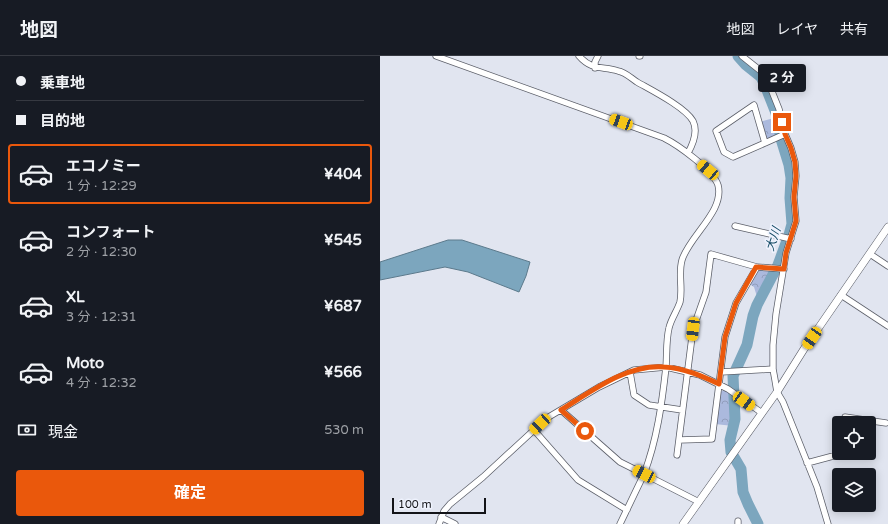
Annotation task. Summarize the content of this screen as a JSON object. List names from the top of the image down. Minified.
{"water":["大川"],"scale_bar":"100 m","page":{"header":"地図","nav":["地図","レイヤ","共有"],"banner":["乗車地","目的地"],"bubble":"2 分","list":[{"name":"エコノミー","note":"1 分 · 12:29","value":"¥404"},{"name":"コンフォート","note":"2 分 · 12:30","value":"¥545"},{"name":"XL","note":"3 分 · 12:31","value":"¥687"},{"name":"Moto","note":"4 分 · 12:32","value":"¥566"}],"pay":["現金","530 m"],"buttons":"確定","scale":"100 m"}}
